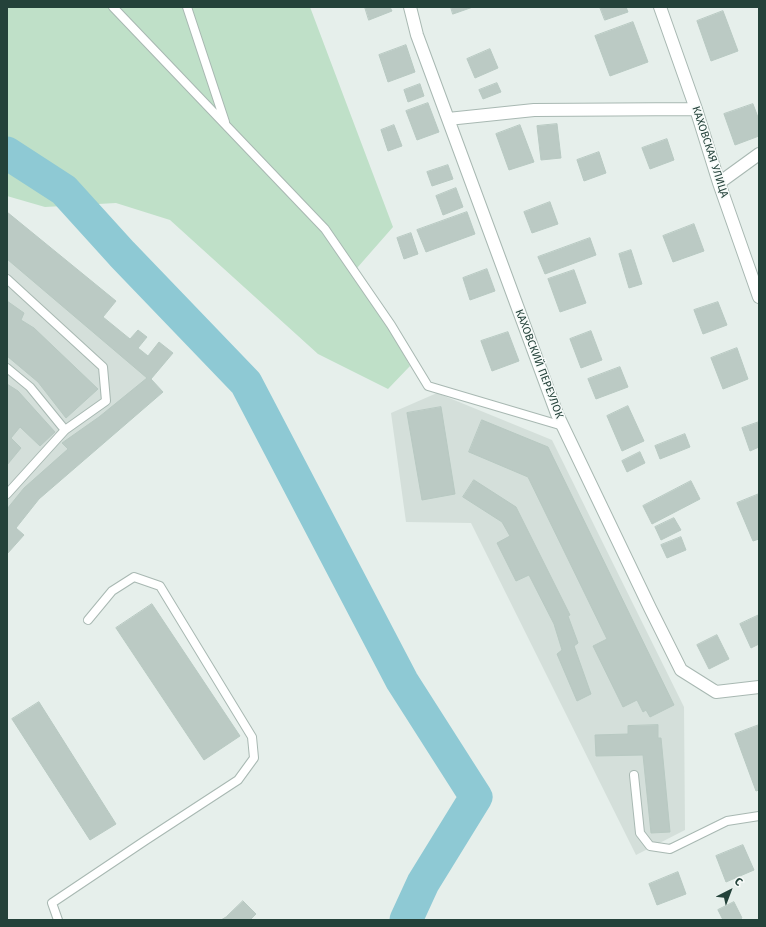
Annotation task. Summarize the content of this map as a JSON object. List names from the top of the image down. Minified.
{"streets":{"street":["КАХОВСКАЯ УЛИЦА","КАХОВСКИЙ ПЕРЕУЛОК"]},"north":"top right"}
